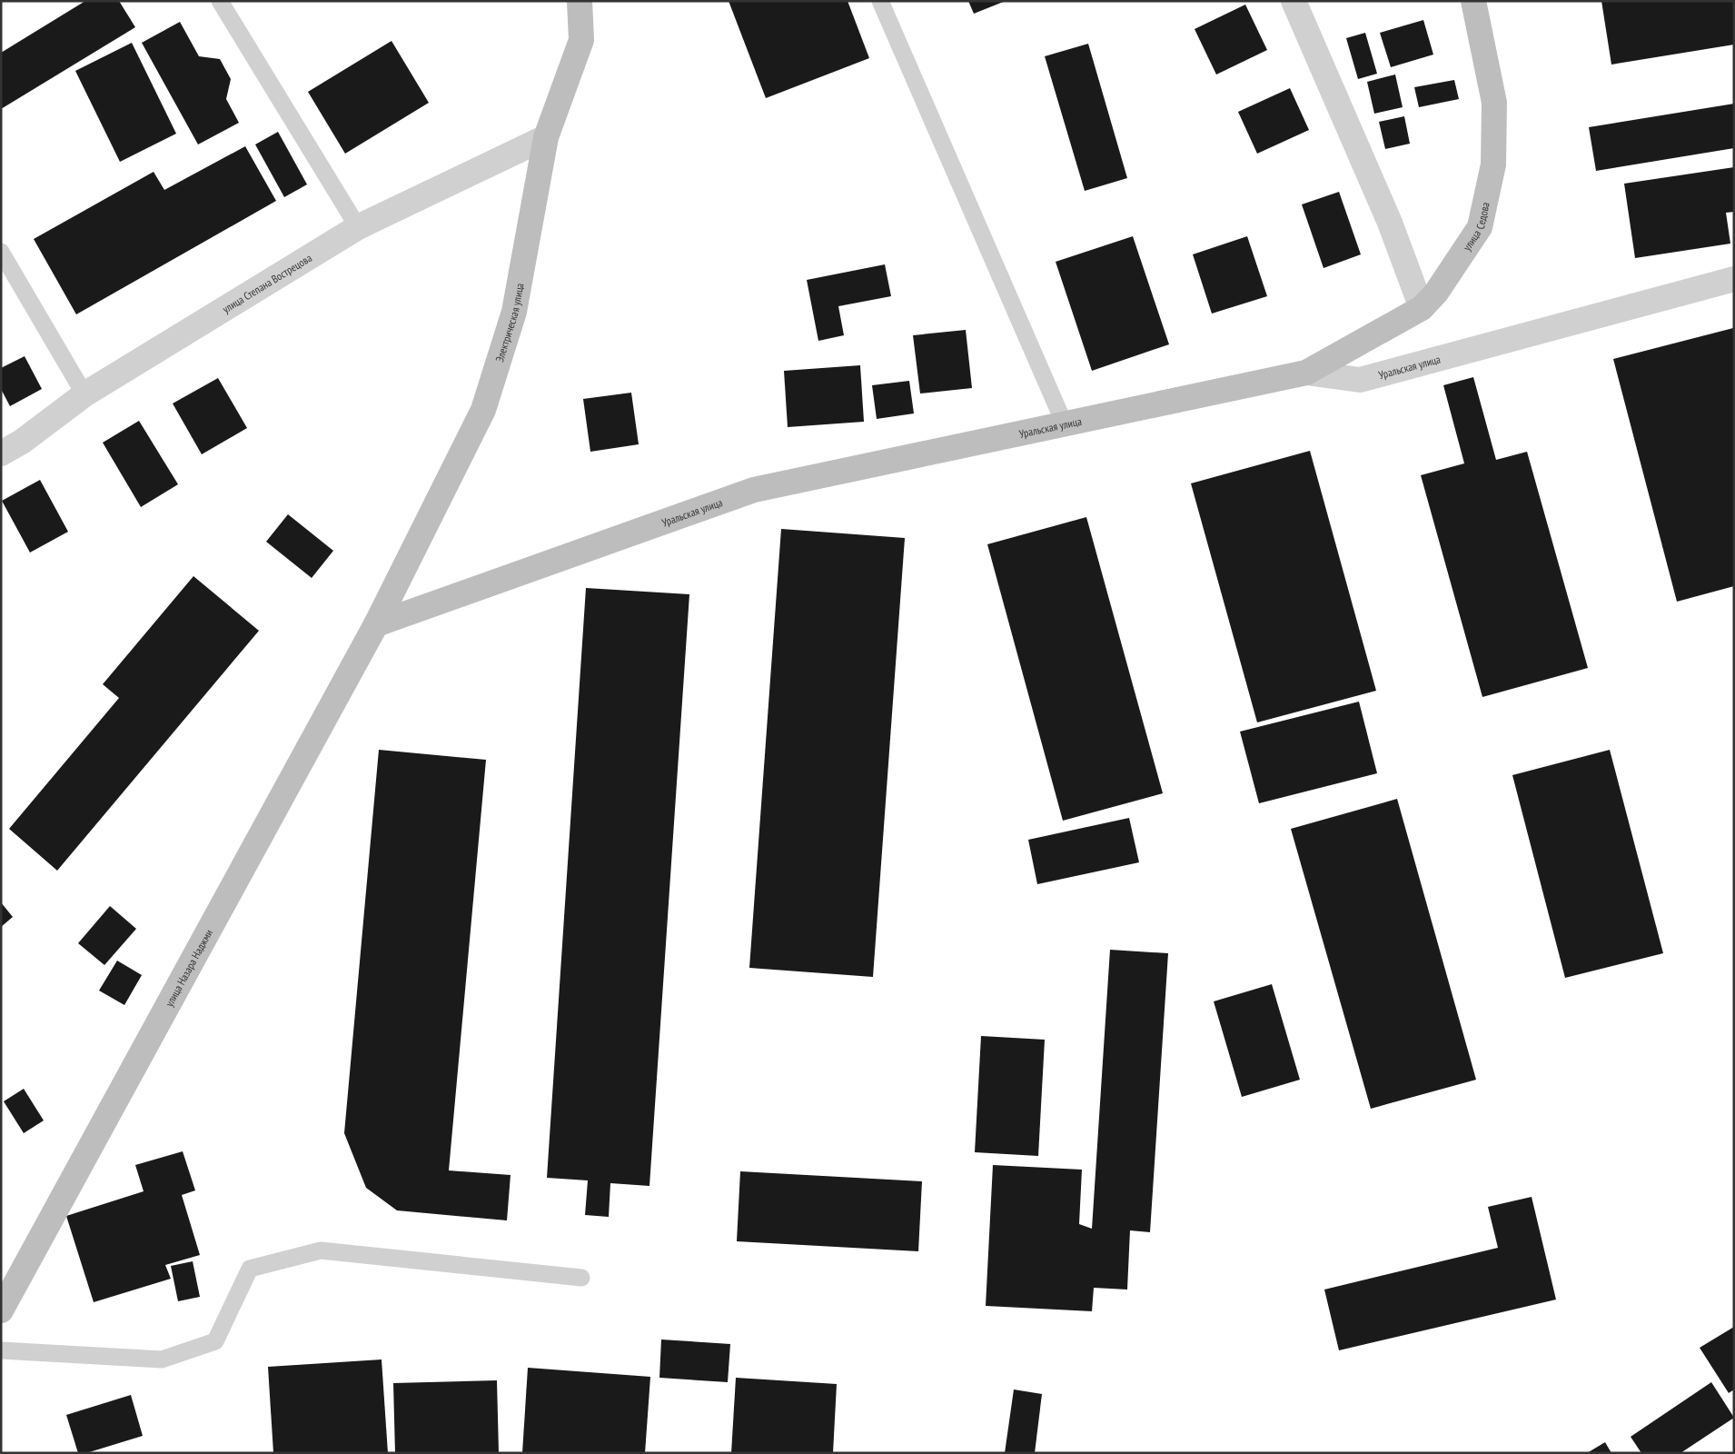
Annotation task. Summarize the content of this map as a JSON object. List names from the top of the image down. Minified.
{"streets":{"street":["улица Седова","улица Степана Вострецова","Электрическая улица","Уральская улица","улица Назара Наджми"]},"crossings":[["улица Седова","Уральская улица"],["улица Степана Вострецова","Электрическая улица"],["Электрическая улица","Уральская улица"],["Электрическая улица","улица Назара Наджми"],["Уральская улица","улица Назара Наджми"]]}
